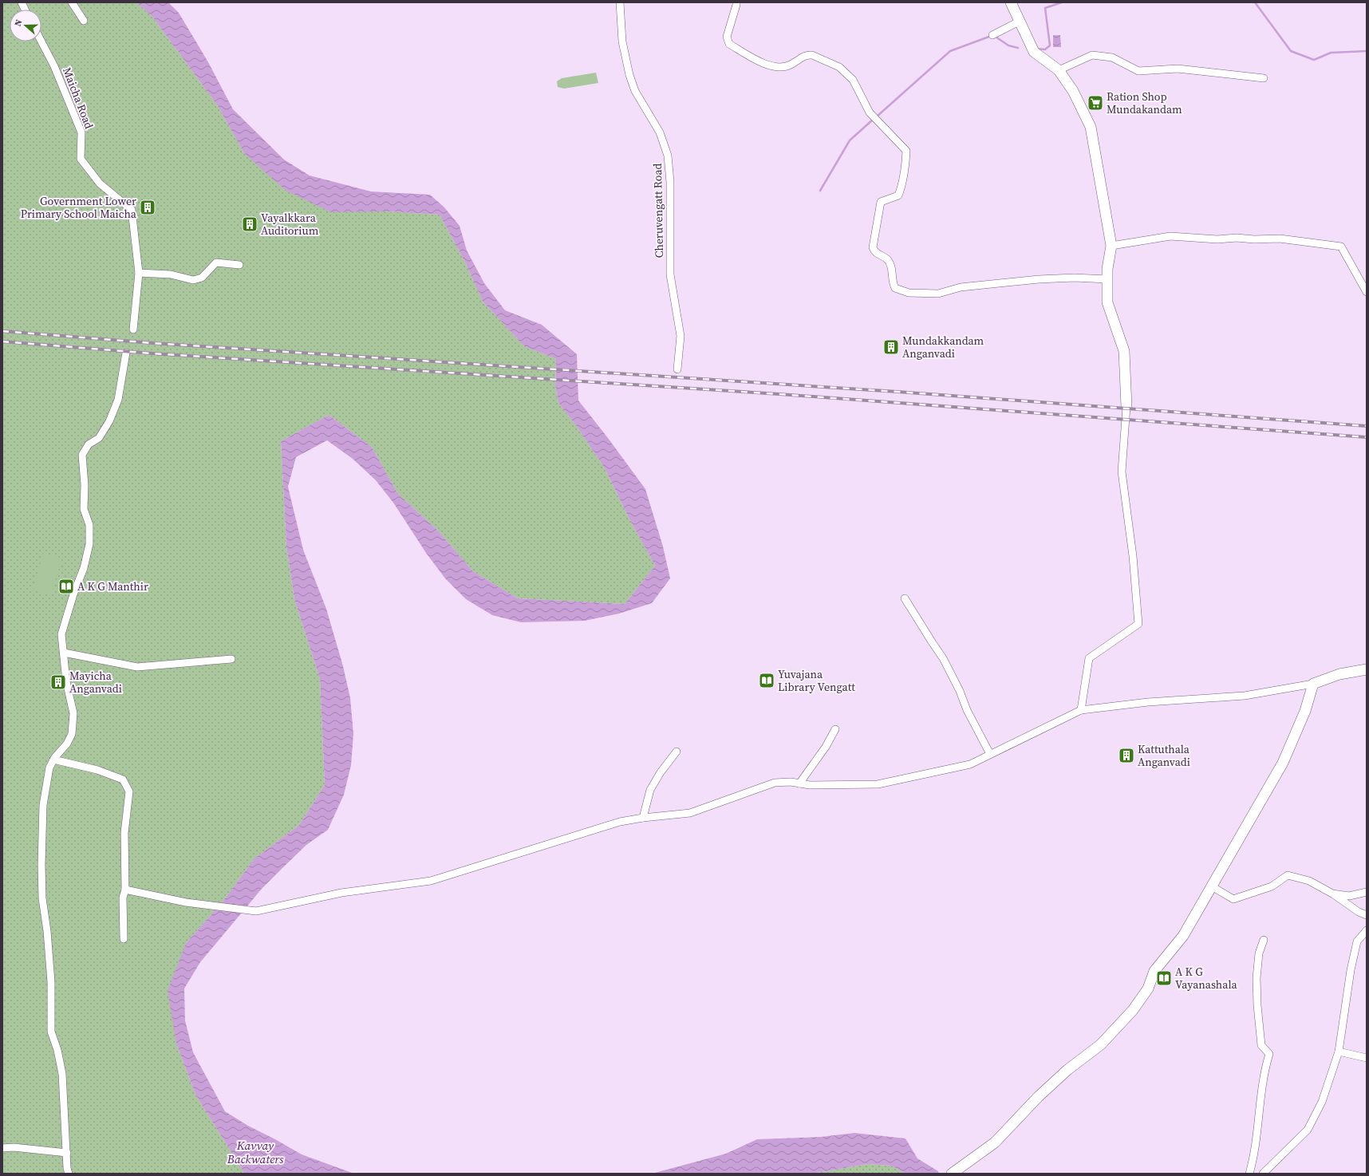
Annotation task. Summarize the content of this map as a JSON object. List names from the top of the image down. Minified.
{"streets":{"street":["Maicha Road","Cheruvengatt Road"]},"water":["Kavvay Backwaters"],"places":{"supermarket":["Ration Shop Mundakandam"],"building":["Government Lower Primary School Maicha","Vayalkkara Auditorium","Mundakkandam Anganvadi","Mayicha Anganvadi","Kattuthala Anganvadi"],"library":["A K G Manthir","Yuvajana Library Vengatt","A K G Vayanashala"]},"north":"left"}
